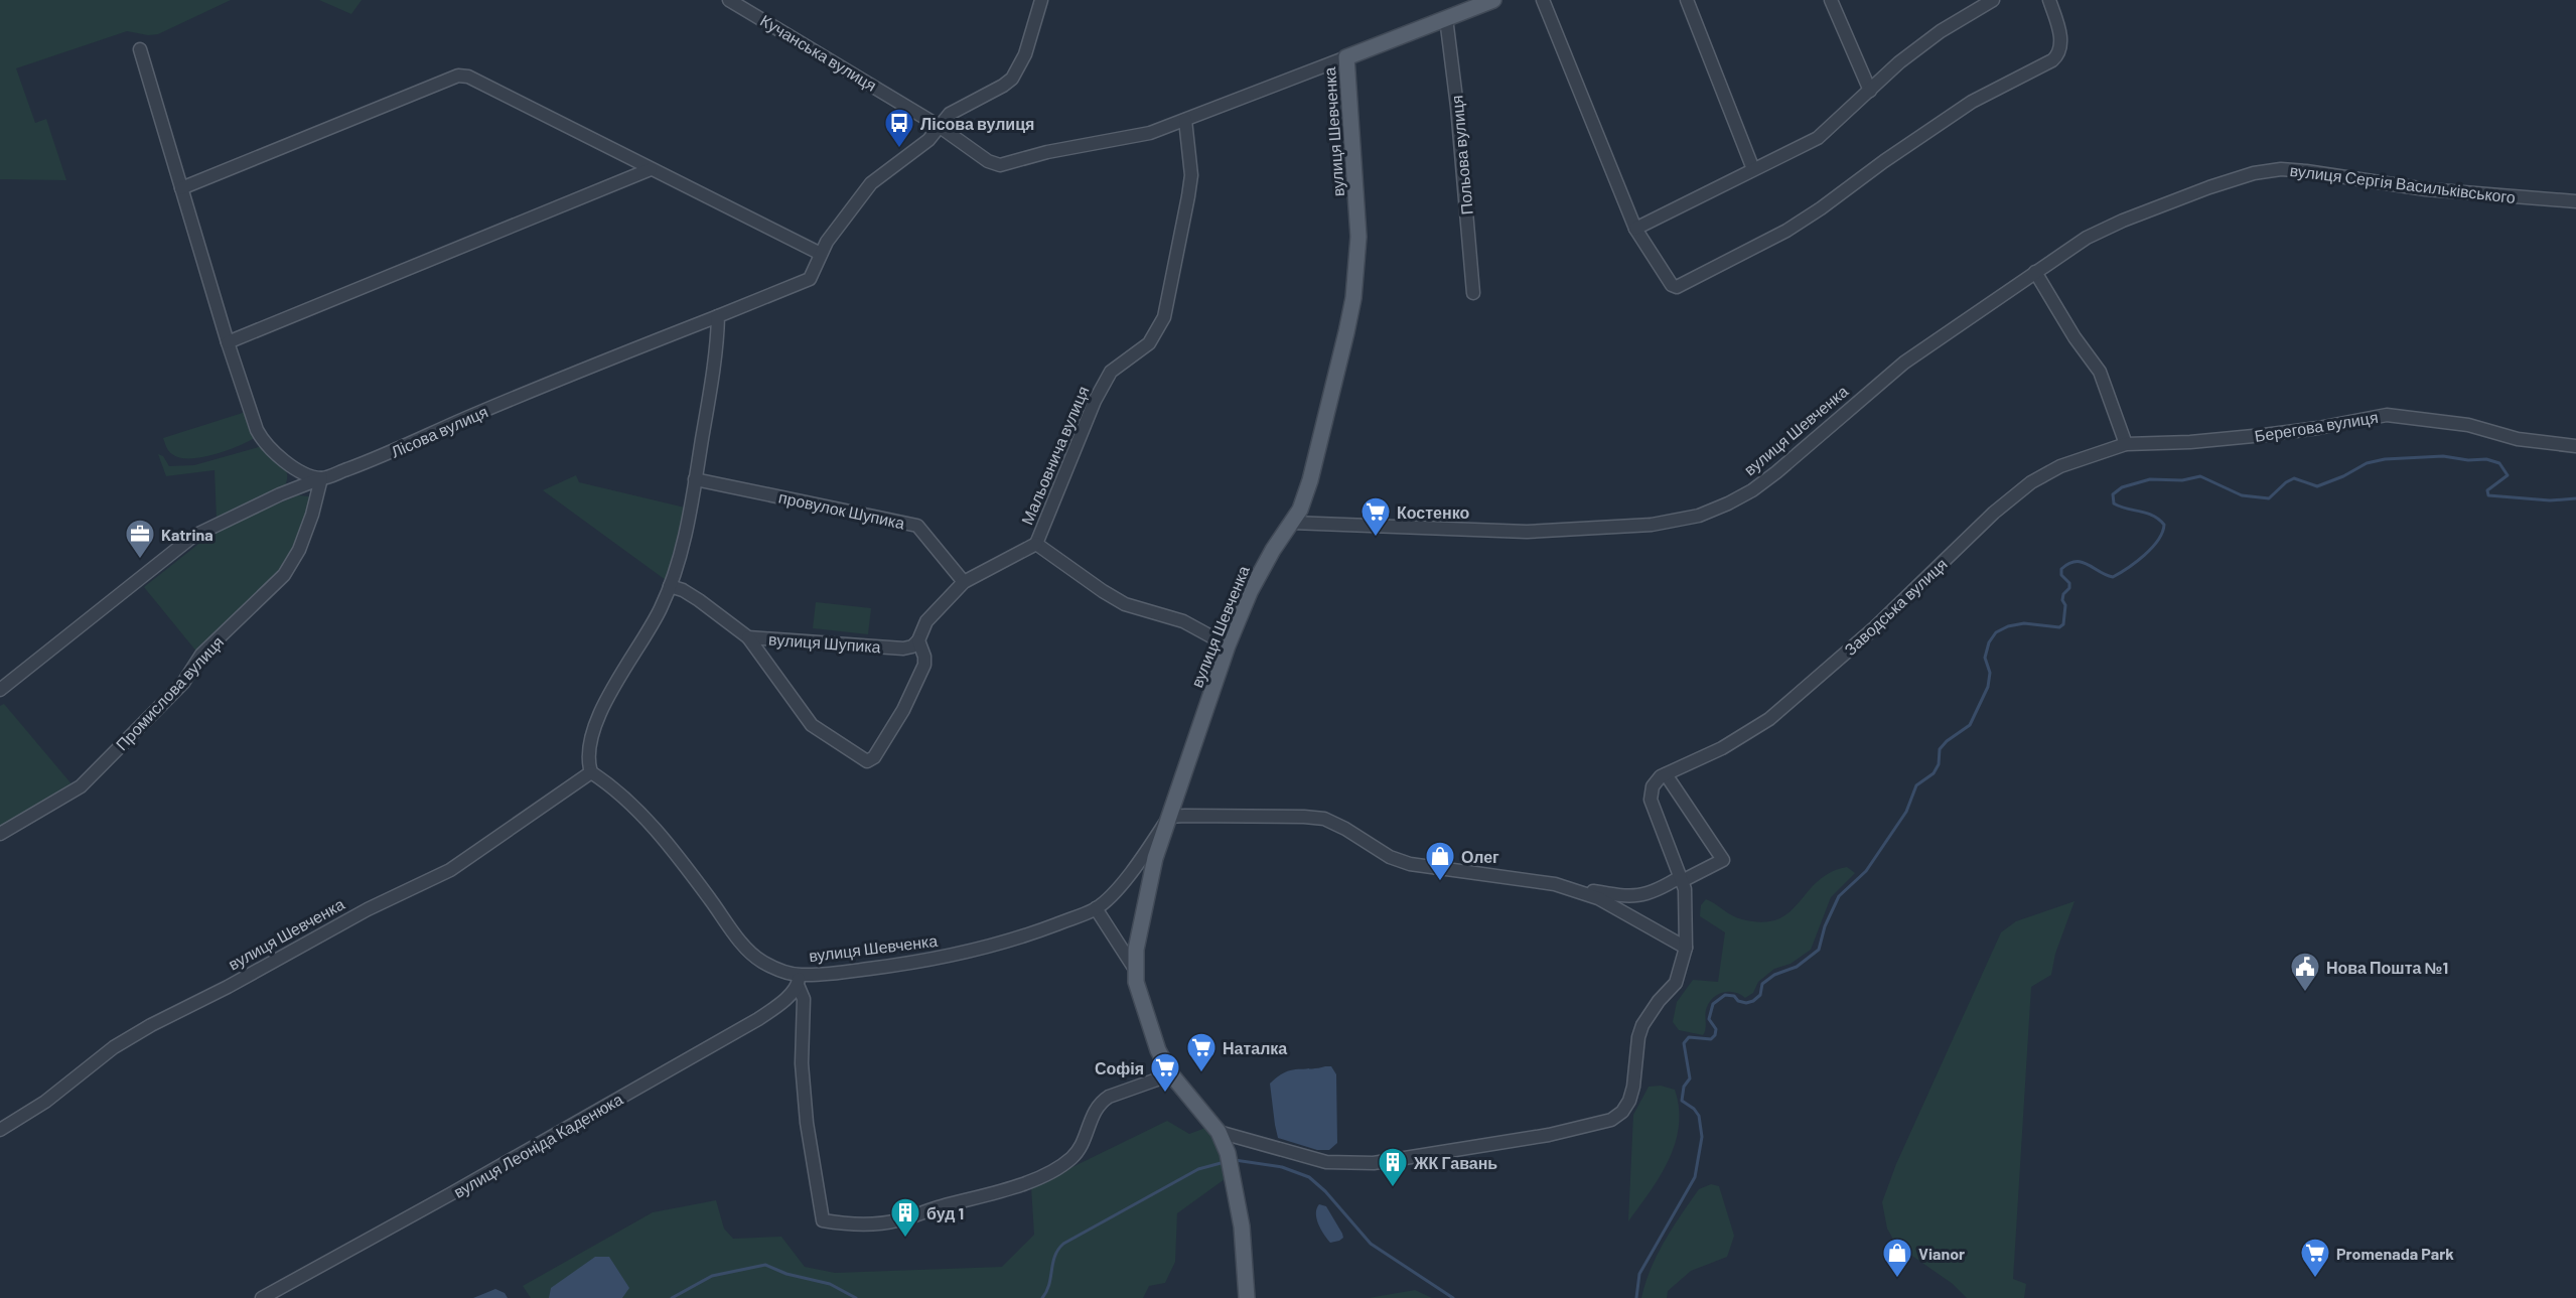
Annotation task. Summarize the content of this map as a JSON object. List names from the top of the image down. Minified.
{"streets":{"main road":["вулиця Шевченка"],"street":["Кучанська вулиця","Польова вулиця","вулиця Сергія Васильківського","Берегова вулиця","Лісова вулиця","Мальовнича вулиця","провулок Шупика","Заводська вулиця","вулиця Шупика","Промислова вулиця","вулиця Леоніда Каденюка"]},"crossings":[["Кучанська вулиця","вулиця Шевченка"],["Кучанська вулиця","Лісова вулиця"],["вулиця Шевченка","вулиця Сергія Васильківського"],["вулиця Шевченка","Лісова вулиця"],["вулиця Шевченка","Мальовнича вулиця"],["вулиця Шевченка","вулиця Леоніда Каденюка"],["Берегова вулиця","Заводська вулиця"],["Лісова вулиця","Промислова вулиця"]],"places":{"bus stop":["Лісова вулиця"],"supermarket":["Костенко","Наталка","Софія","Promenada Park"],"office":["Katrina"],"shop":["Олег","Vianor"],"public building":["Нова Пошта №1"],"building":["ЖК Гавань","буд 1"]}}
